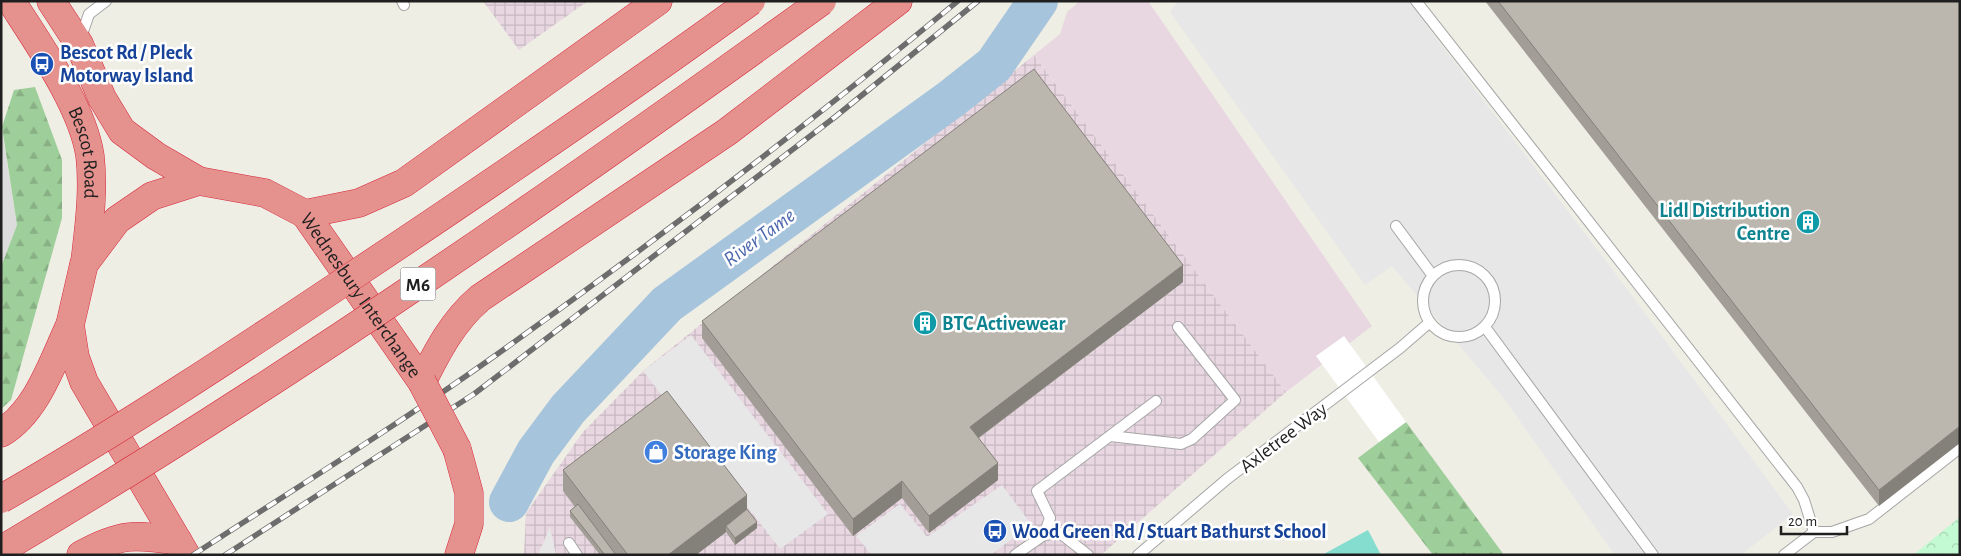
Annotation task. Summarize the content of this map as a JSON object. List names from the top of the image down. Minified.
{"streets":{"highway":["Bescot Road","M6","Wednesbury Interchange"],"lane":["Axletree Way"]},"crossings":[["Bescot Road","Wednesbury Interchange"]],"water":["River Tame"],"places":{"bus stop":["Bescot Rd / Pleck Motorway Island","Wood Green Rd / Stuart Bathurst School"],"building":["Lidl Distribution Centre","BTC Activewear"],"shop":["Storage King"]},"scale_bar":"20 m"}
